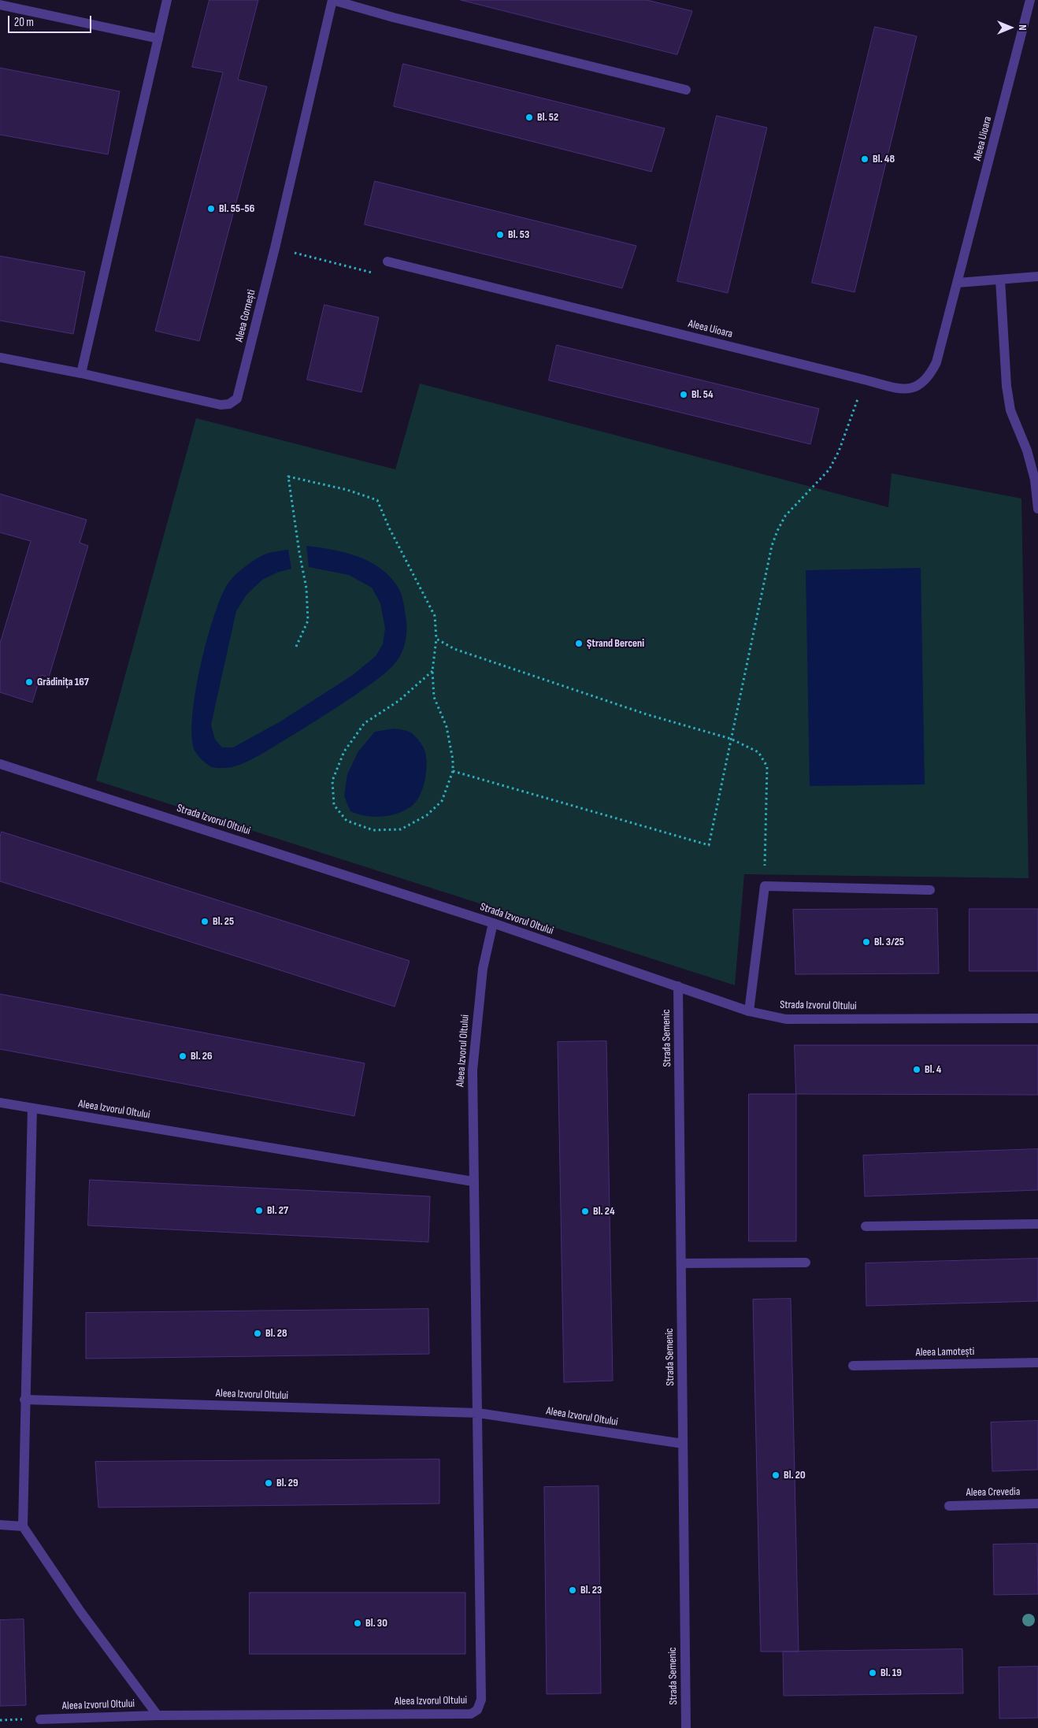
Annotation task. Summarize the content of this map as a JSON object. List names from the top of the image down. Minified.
{"streets":{"street":["Aleea Uioara","Aleea Gornești","Strada Izvorul Oltului","Strada Semenic","Aleea Izvorul Oltului","Aleea Lamotești","Aleea Crevedia"]},"crossings":[["Strada Izvorul Oltului","Strada Semenic"],["Strada Izvorul Oltului","Aleea Izvorul Oltului"],["Strada Semenic","Aleea Izvorul Oltului"]],"places":["Bl. 52","Bl. 48","Bl. 55-56","Bl. 53","Bl. 54","Ștrand Berceni","Grădinița 167","Bl. 25","Bl. 3/25","Bl. 26","Bl. 4","Bl. 27","Bl. 24","Bl. 28","Bl. 20","Bl. 29","Bl. 23","Bl. 30","Bl. 19"],"scale_bar":"20 m","north":"right"}
